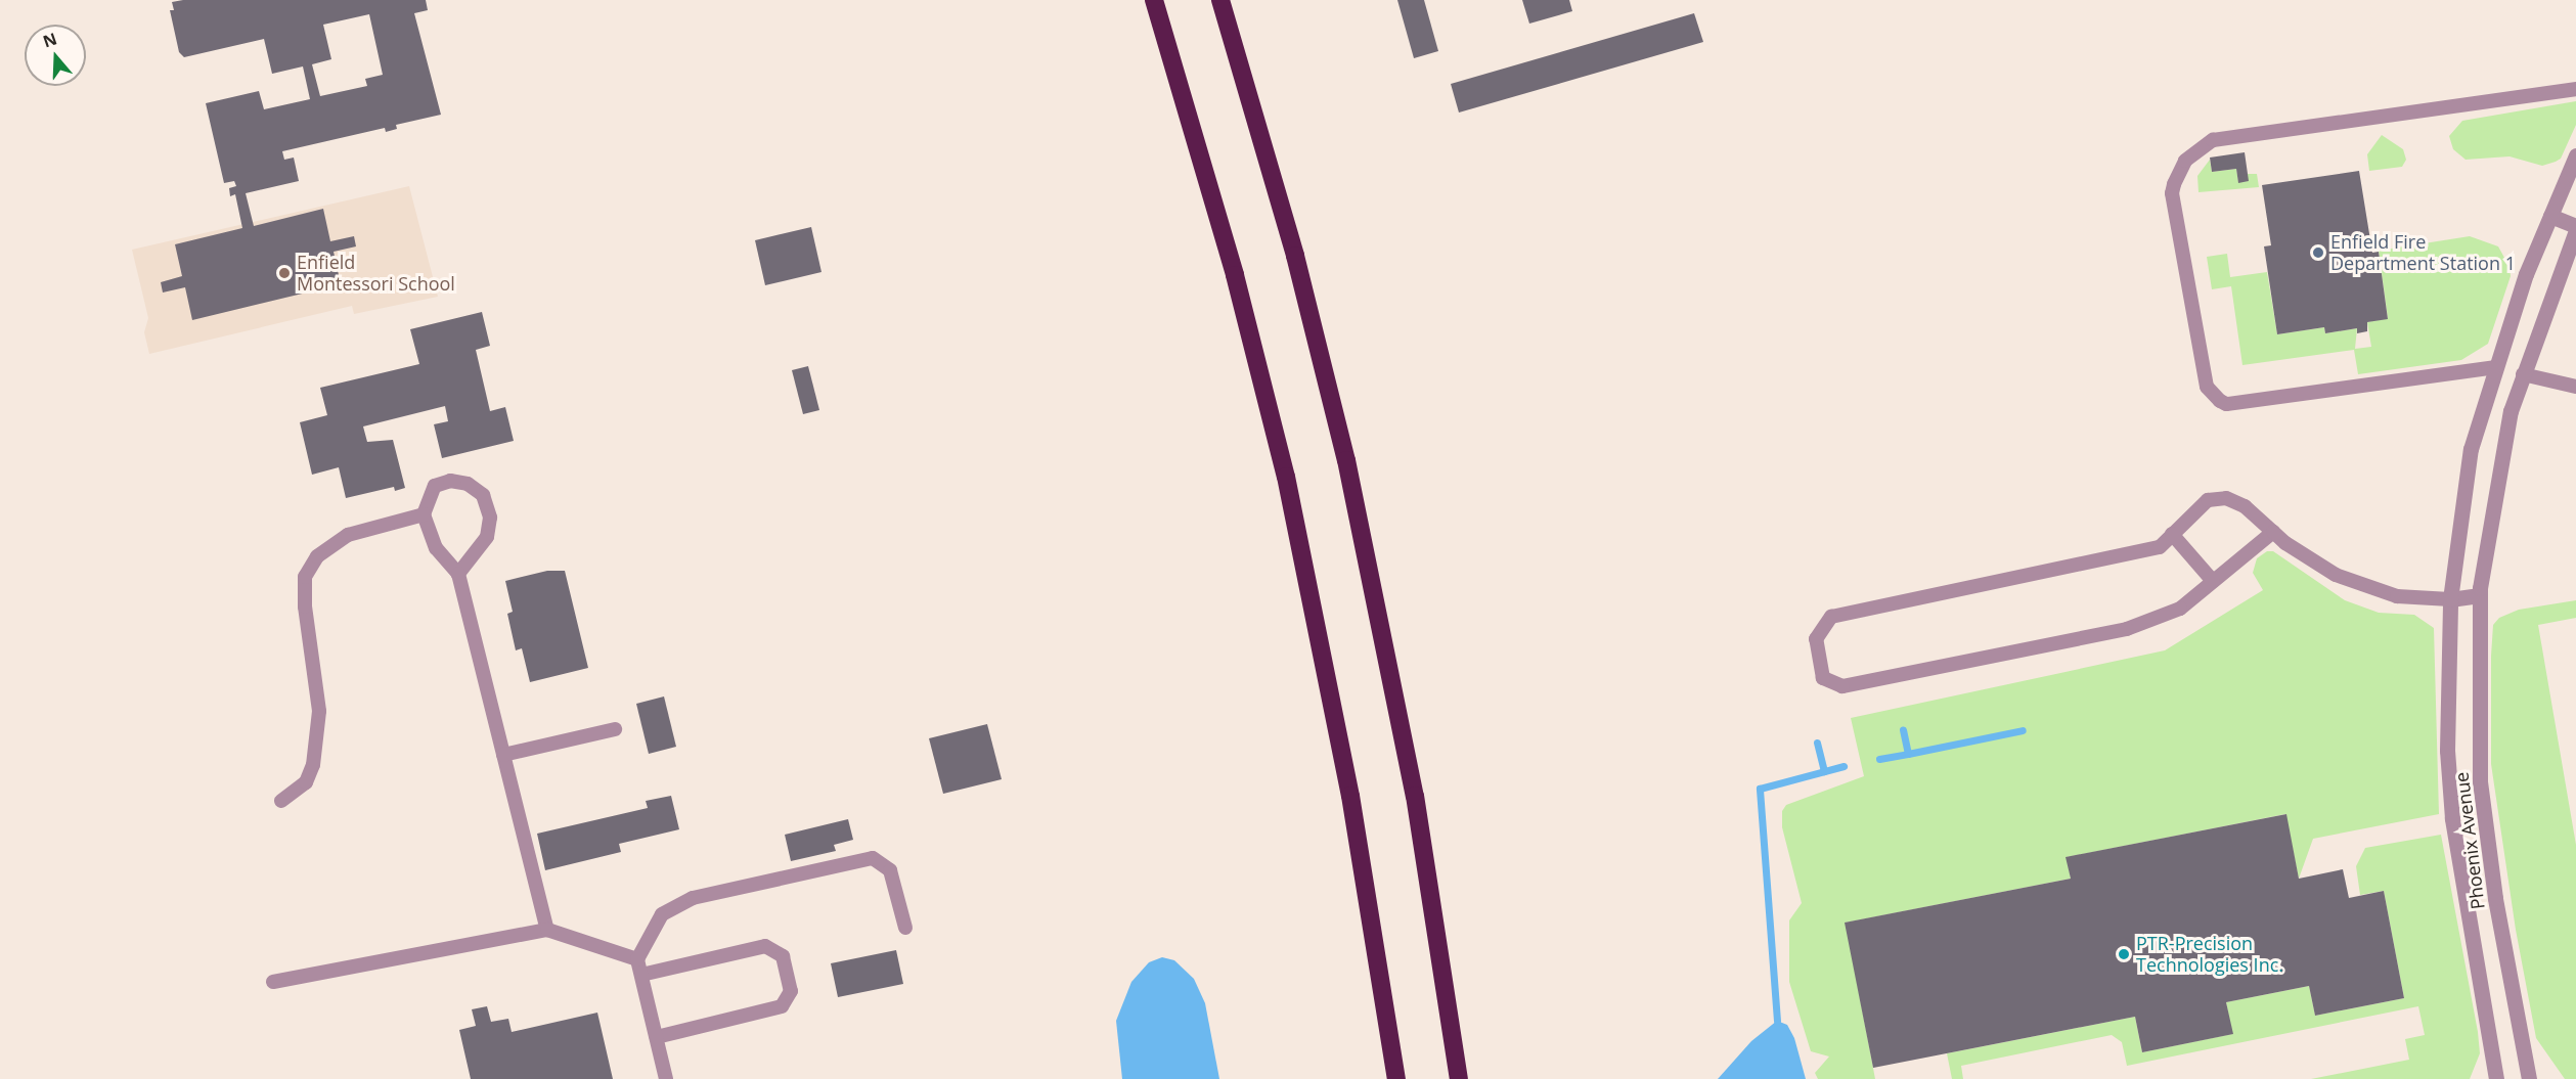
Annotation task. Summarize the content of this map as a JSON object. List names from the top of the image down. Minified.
{"streets":{"street":["Phoenix Avenue"]},"places":["Enfield Fire Department Station 1","Enfield Montessori School","PTR-Precision Technologies Inc."],"north":"top"}
